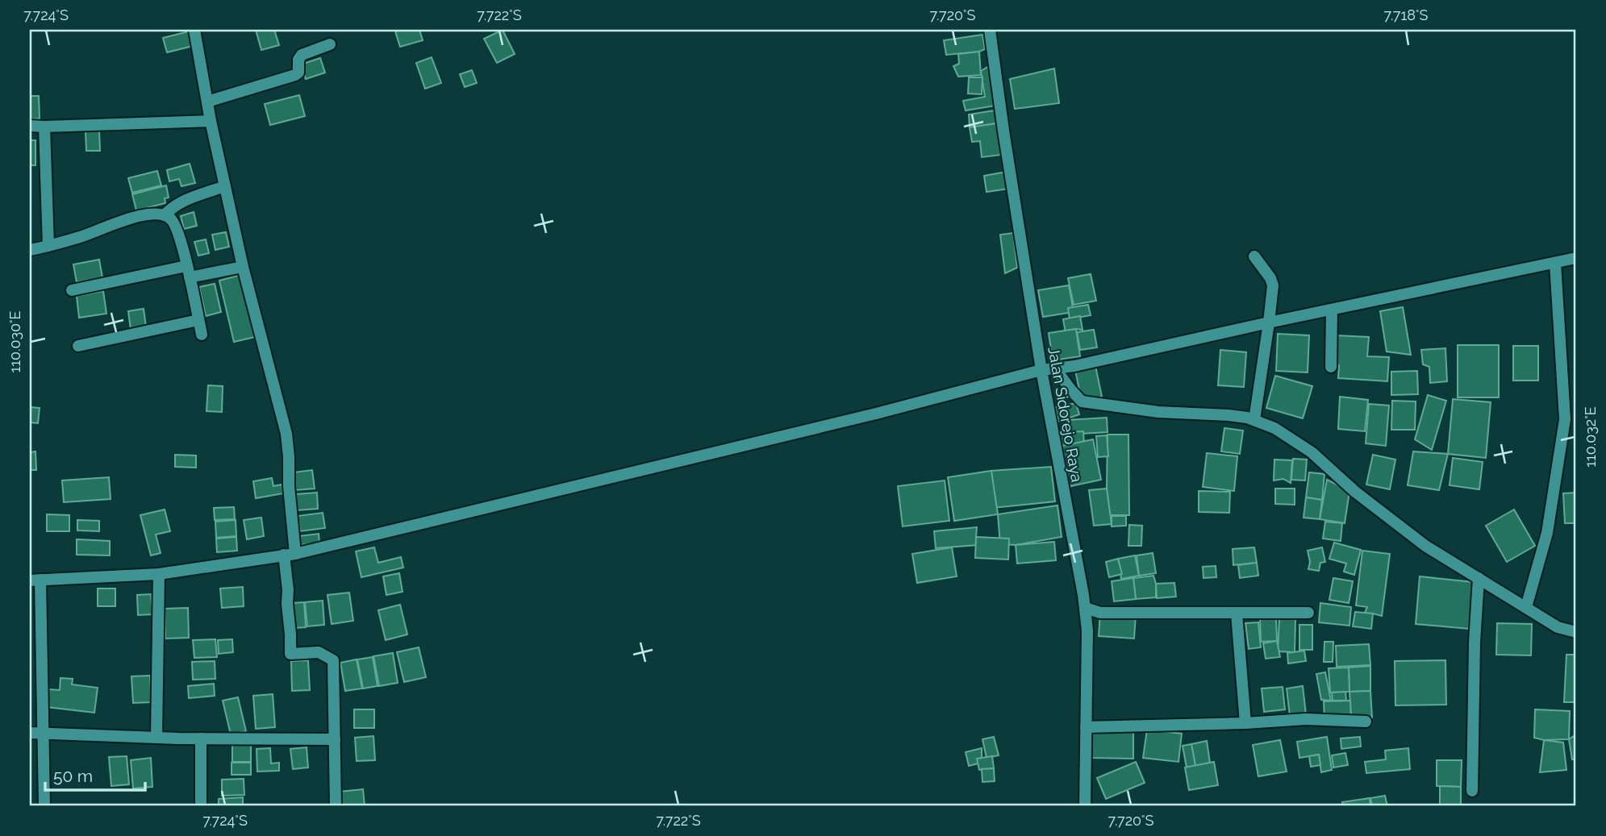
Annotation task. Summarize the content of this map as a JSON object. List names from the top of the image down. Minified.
{"streets":{"street":["Jalan Sidorejo Raya"]},"scale_bar":"50 m","coordinates":["7.724°S","7.722°S","7.720°S","7.718°S","110.030°E","110.032°E"]}
